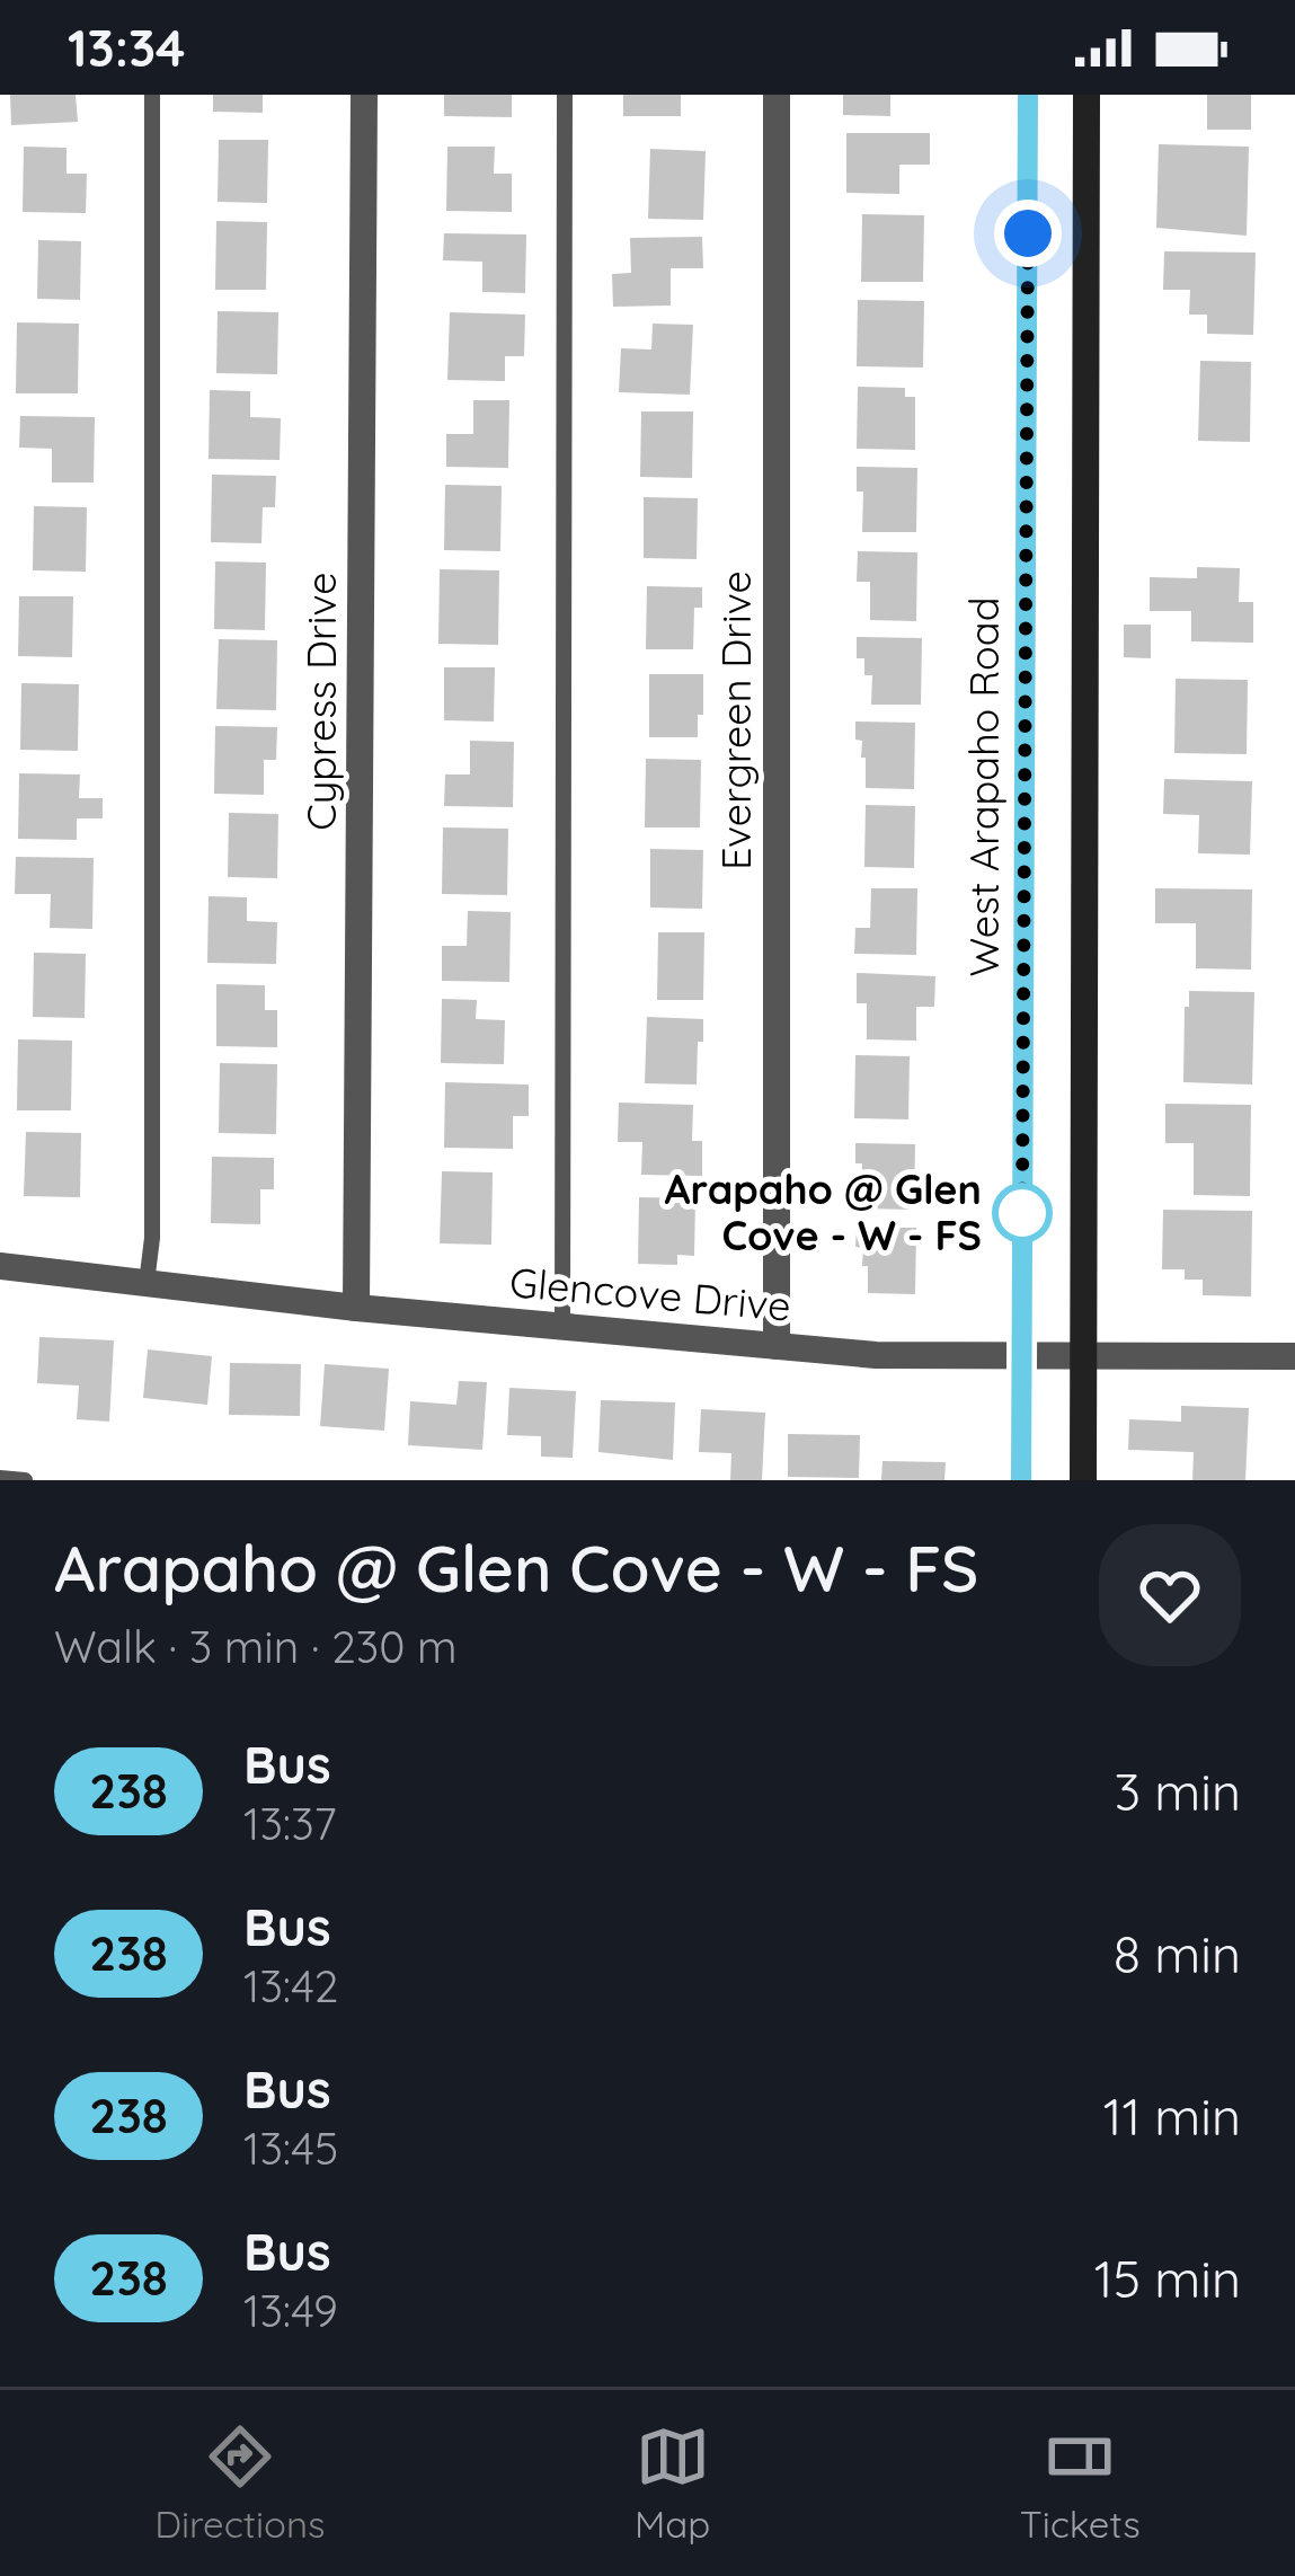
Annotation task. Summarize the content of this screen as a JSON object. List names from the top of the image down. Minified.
{"streets":{"main road":["West Arapaho Road"],"street":["Cypress Drive","Evergreen Drive","Glencove Drive"]},"crossings":[["Cypress Drive","Glencove Drive"],["Evergreen Drive","Glencove Drive"],["West Arapaho Road","Glencove Drive"]],"places":["Arapaho @ Glen Cove - W - FS"],"lines":["bus line 238"],"page":{"status":"13:34","heading":["Arapaho @ Glen Cove - W - FS","Walk · 3 min · 230 m"],"list":[{"mark":"238","name":"Bus","note":"13:37","value":"3 min"},{"mark":"238","name":"Bus","note":"13:42","value":"8 min"},{"mark":"238","name":"Bus","note":"13:45","value":"11 min"},{"mark":"238","name":"Bus","note":"13:49","value":"15 min"}],"tabs":["Directions","Map","Tickets"]}}
